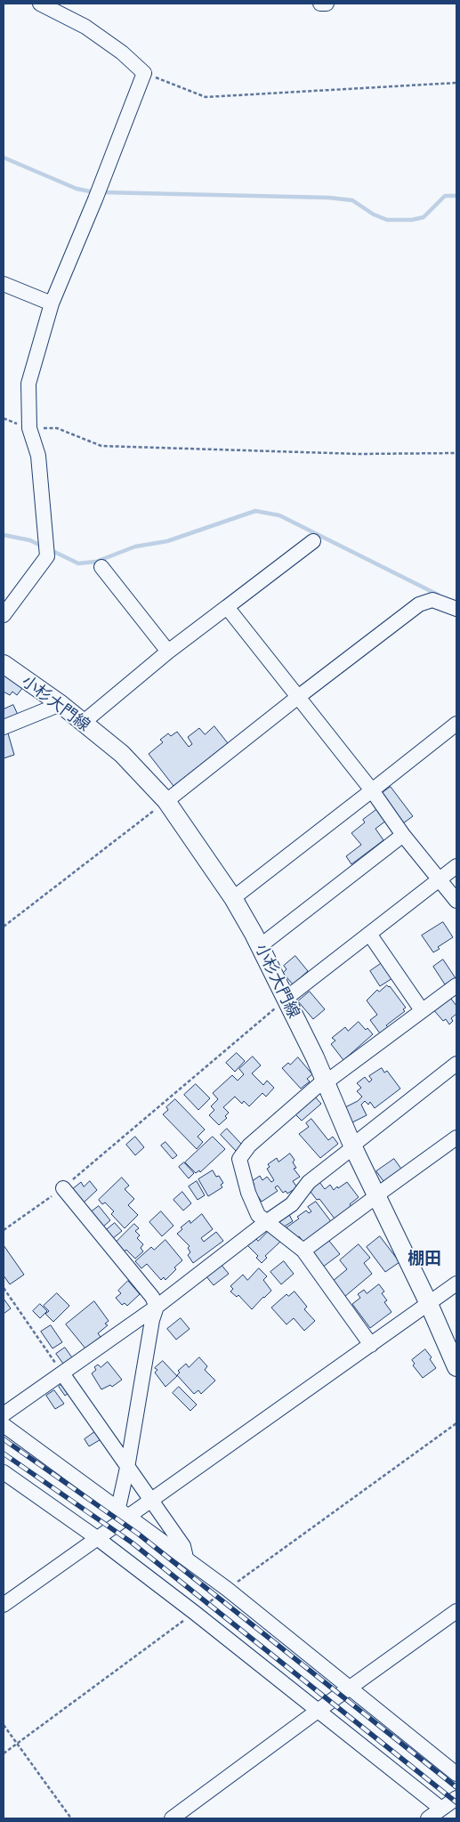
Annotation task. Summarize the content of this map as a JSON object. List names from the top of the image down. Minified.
{"streets":{"main road":["小杉大門線"]},"districts":["棚田"]}
